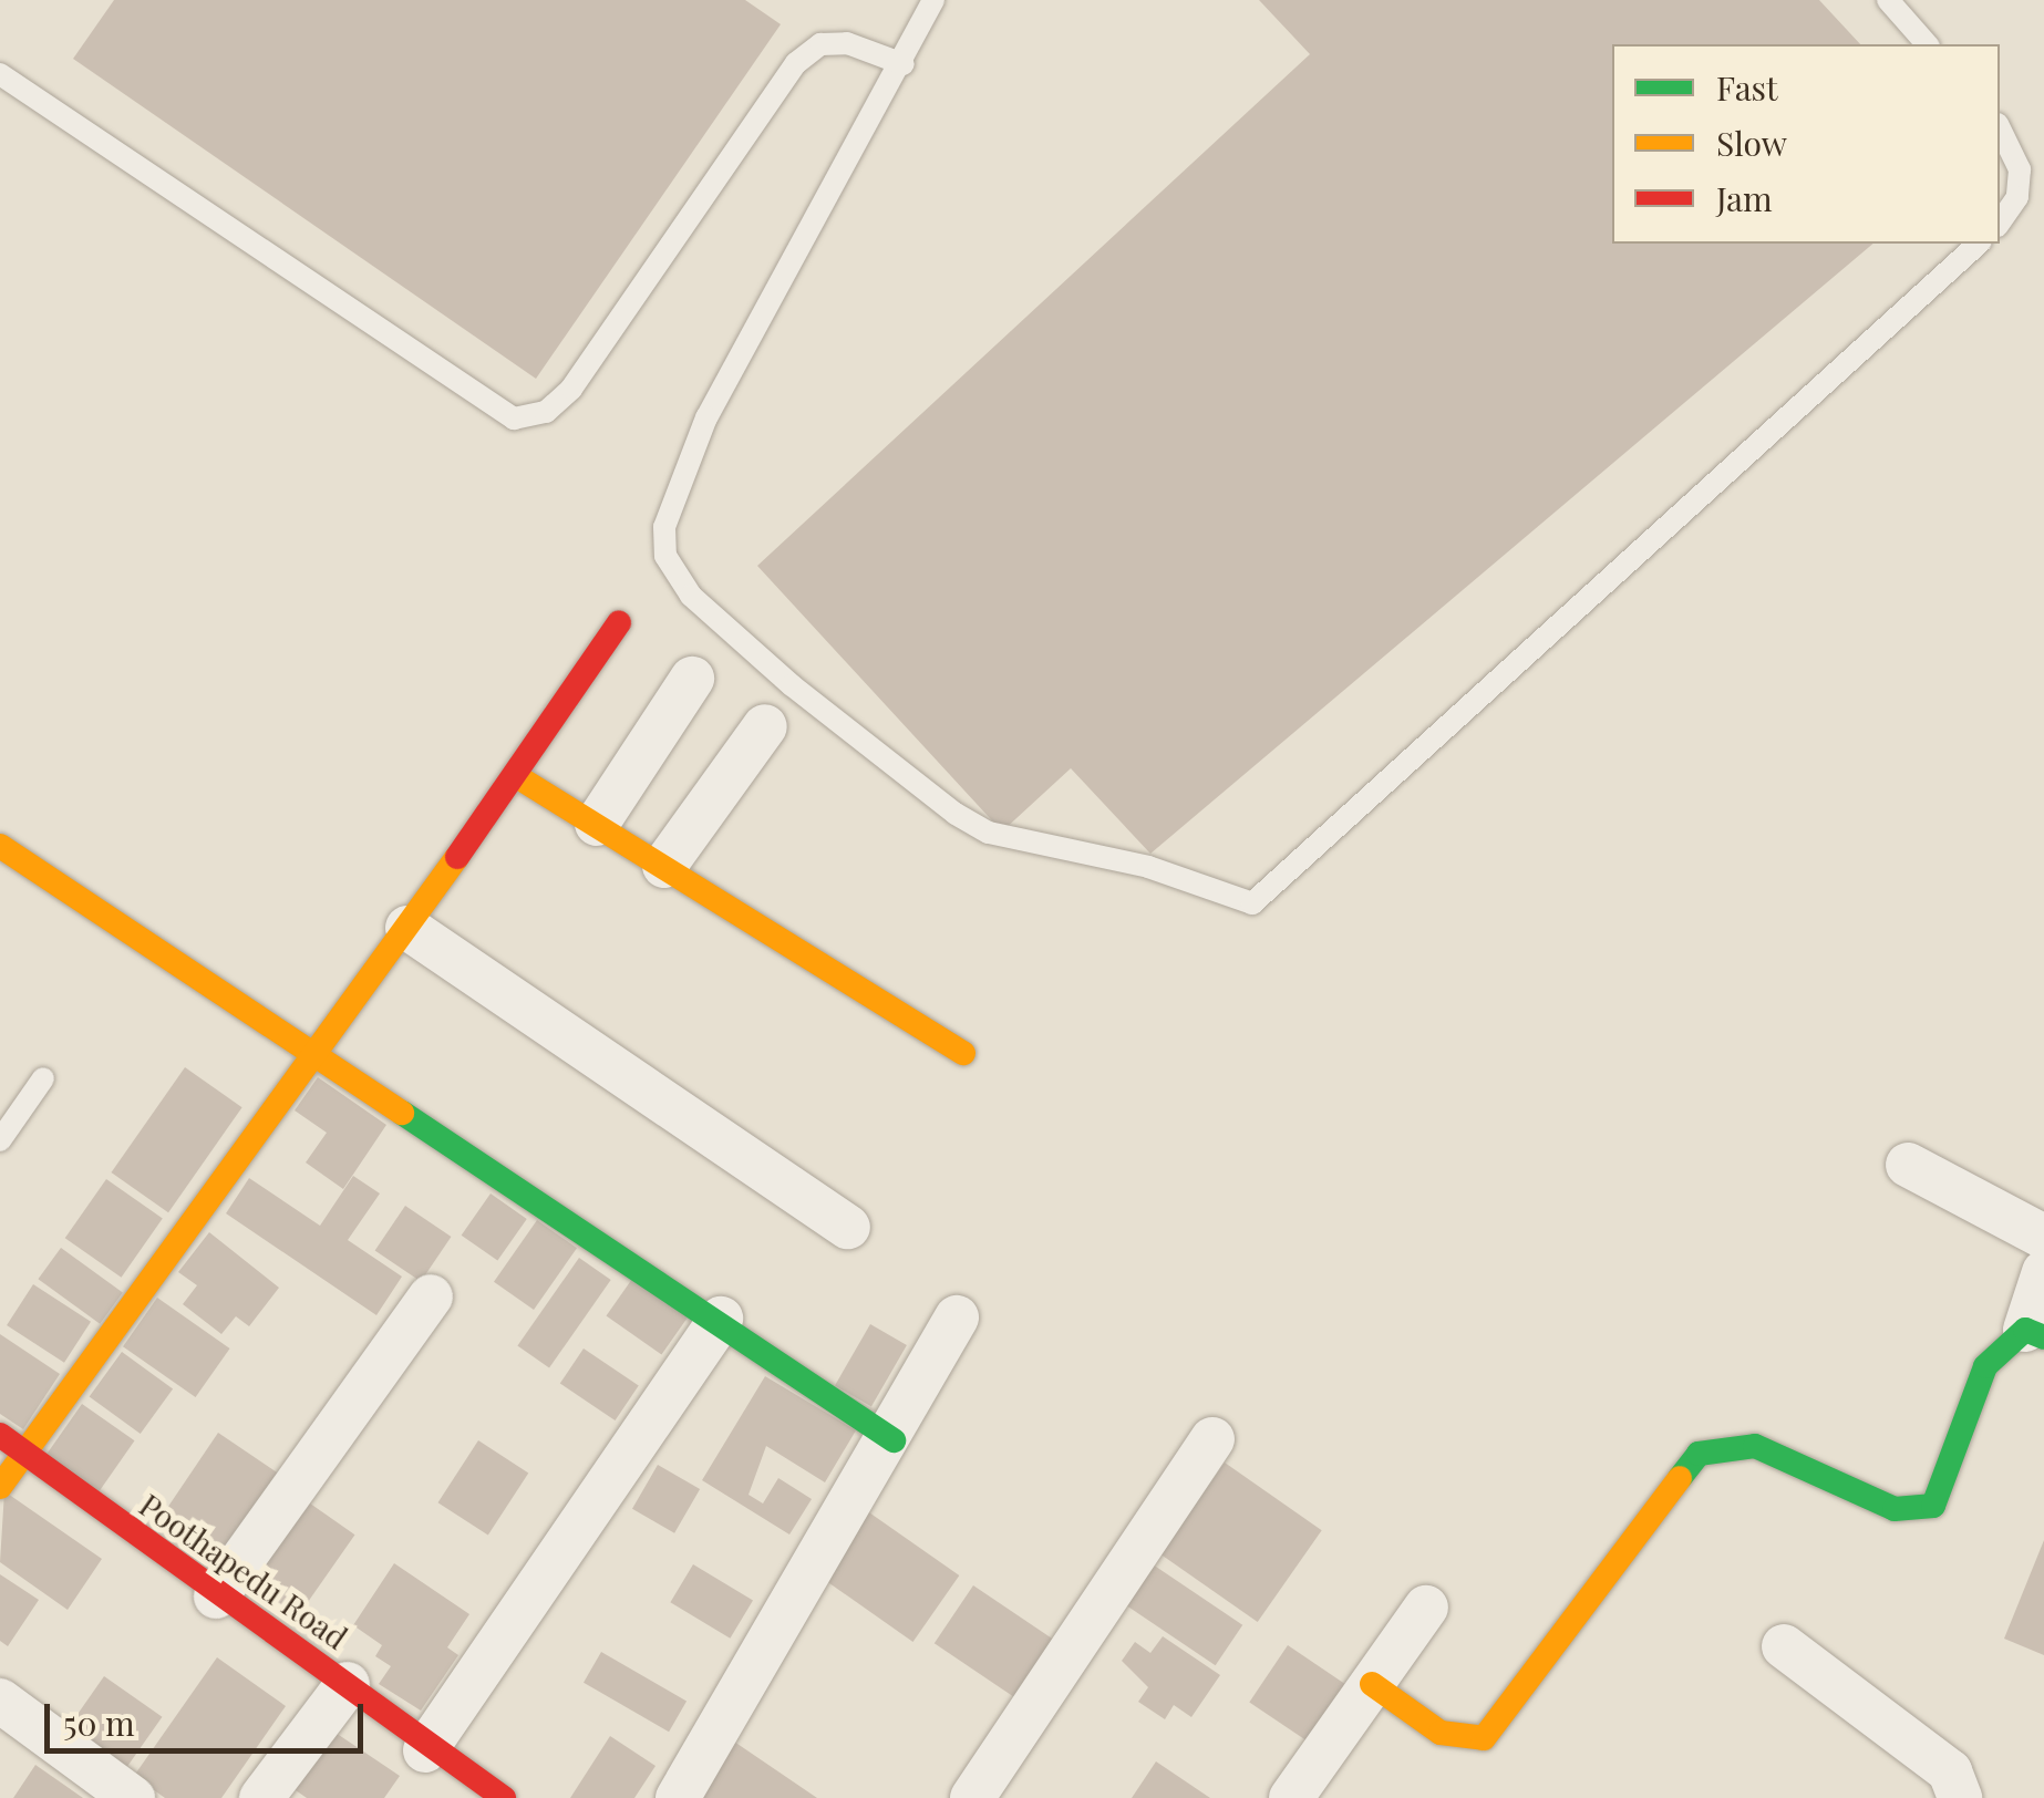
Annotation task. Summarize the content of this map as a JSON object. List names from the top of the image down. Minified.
{"streets":{"street":["Poothapedu Road"]},"legend":["Fast","Slow","Jam"],"scale_bar":"50 m"}
